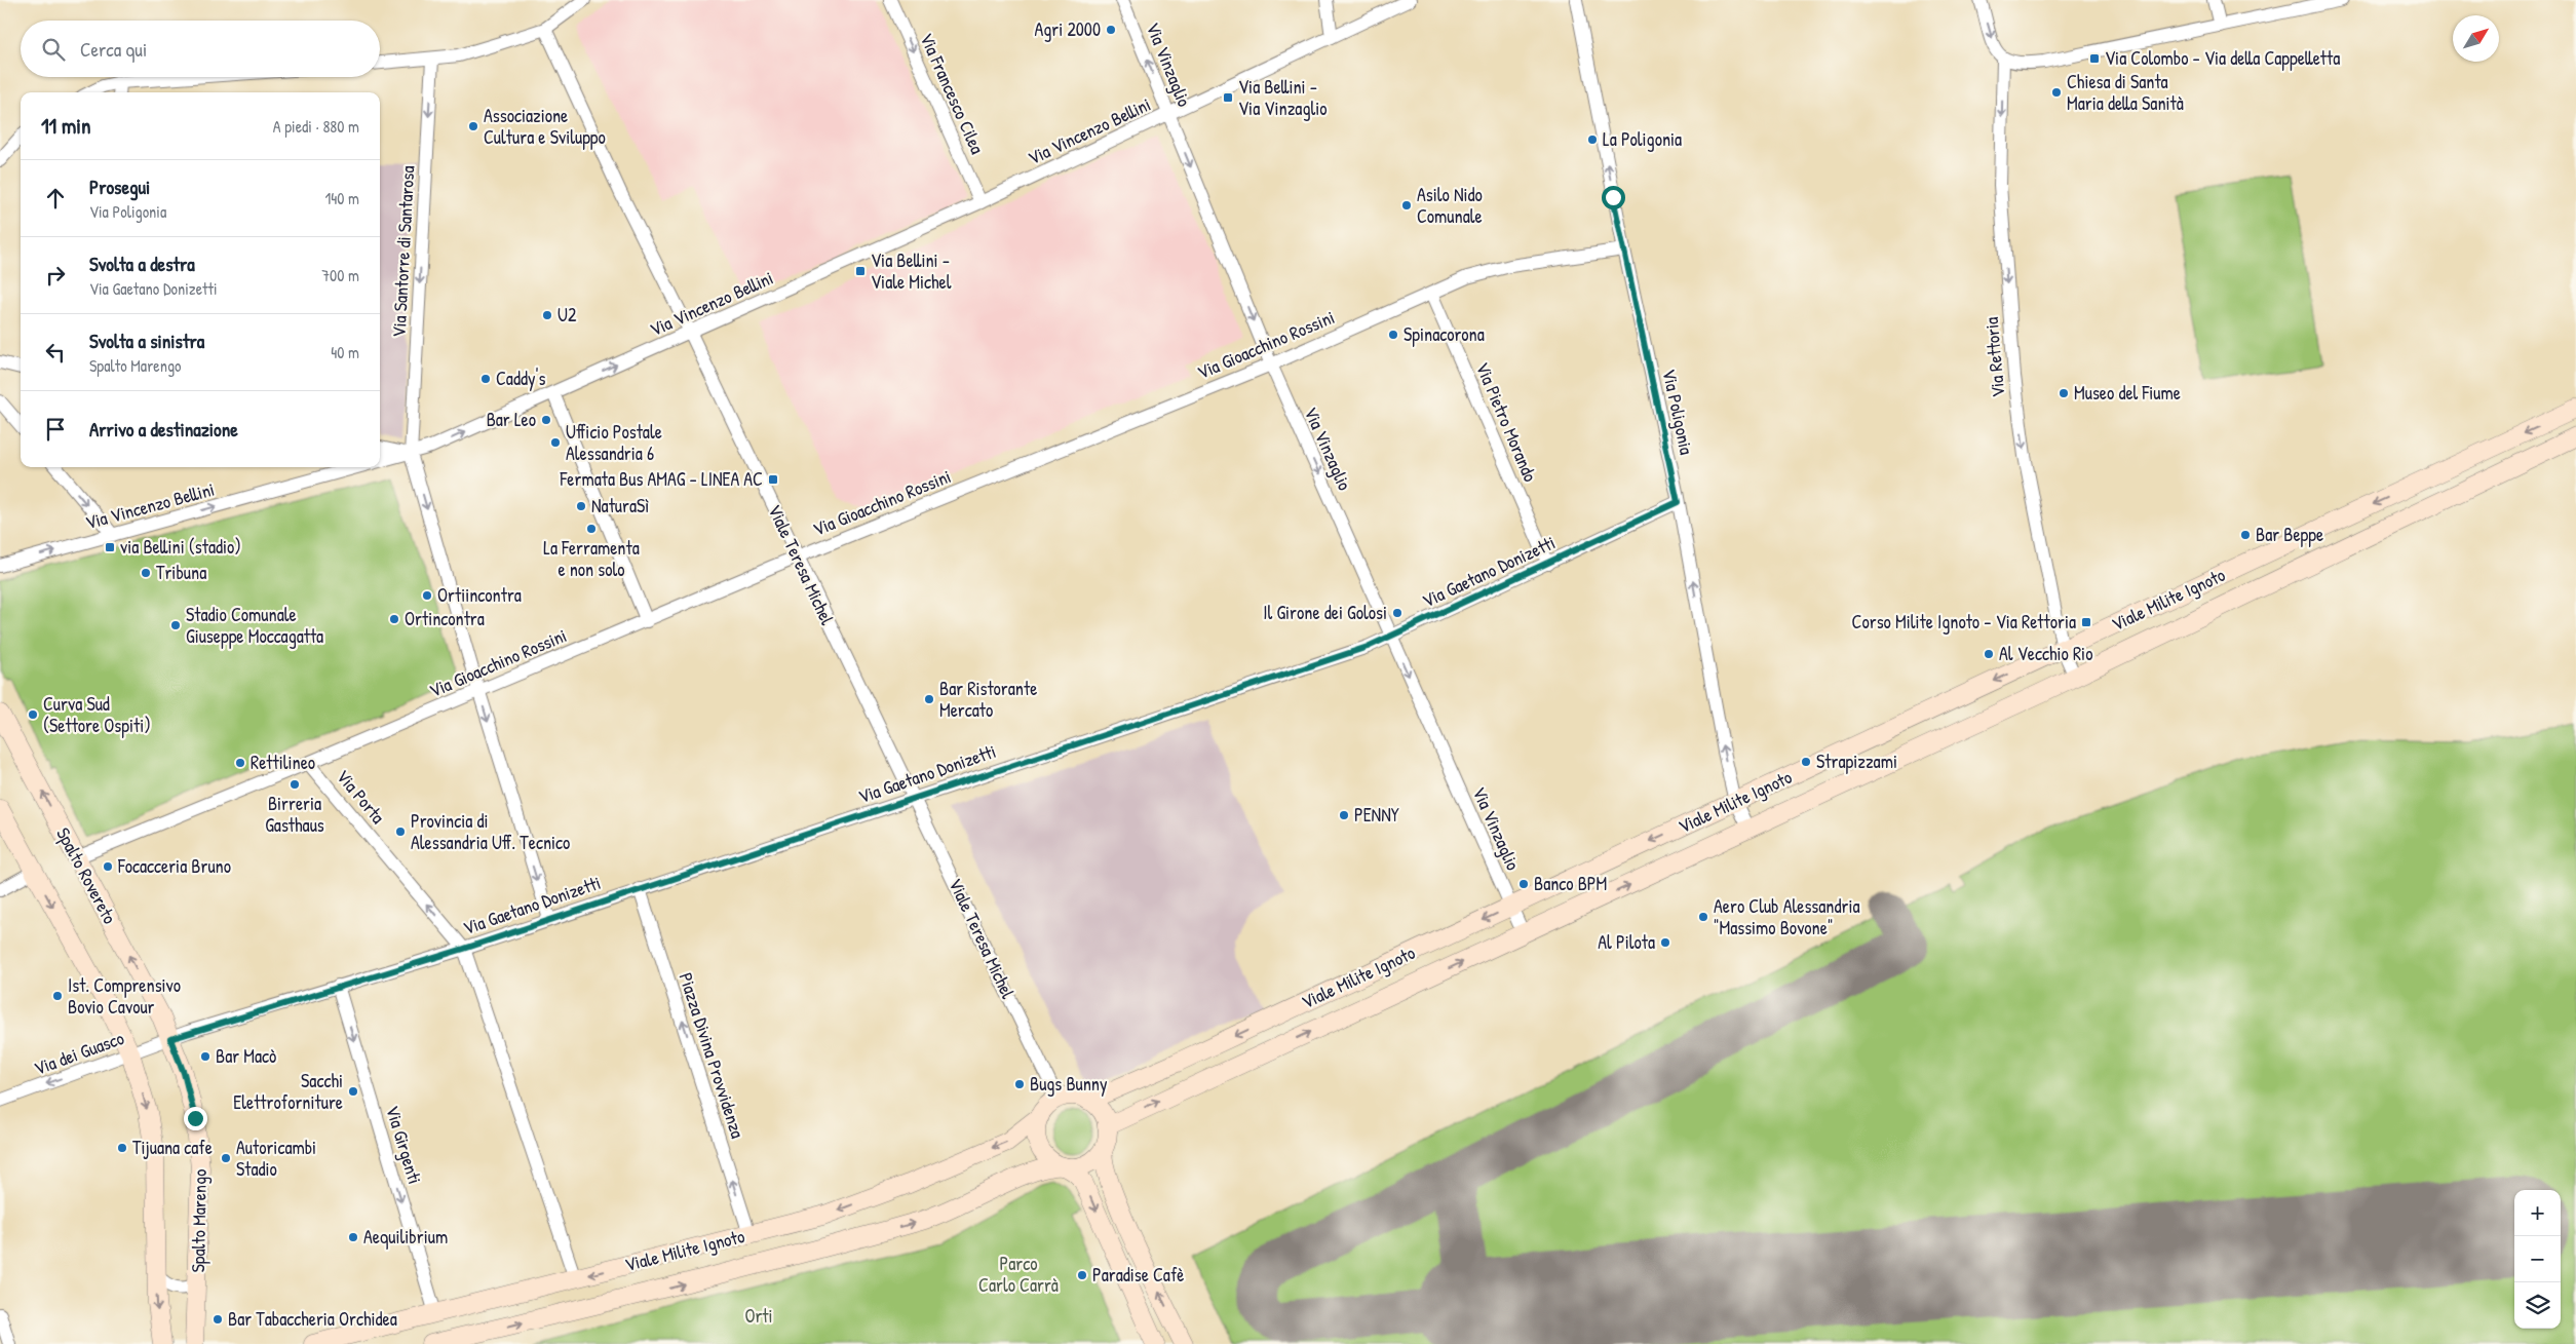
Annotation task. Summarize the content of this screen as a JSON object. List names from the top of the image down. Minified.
{"streets":{"main road":["Viale Milite Ignoto","Spalto Rovereto","Spalto Marengo"],"street":["Via Vinzaglio","Via Francesco Cilea","Via Vincenzo Bellini","Via Santorre di Santarosa","Via Gioacchino Rossini","Via Rettoria","Via Poligonia","Via Pietro Morando","Viale Teresa Michel","Via Gaetano Donizetti","Via Porta","Via dei Guasco","Piazza Divina Provvidenza","Via Girgenti"]},"crossings":[["Via Vinzaglio","Via Vincenzo Bellini"],["Via Vinzaglio","Via Gioacchino Rossini"],["Via Vinzaglio","Via Gaetano Donizetti"],["Via Vinzaglio","Viale Milite Ignoto"],["Via Francesco Cilea","Via Vincenzo Bellini"],["Via Vincenzo Bellini","Via Santorre di Santarosa"],["Via Vincenzo Bellini","Viale Teresa Michel"],["Via Santorre di Santarosa","Via Gioacchino Rossini"],["Via Santorre di Santarosa","Via Gaetano Donizetti"],["Via Gioacchino Rossini","Via Poligonia"],["Via Gioacchino Rossini","Via Pietro Morando"],["Via Gioacchino Rossini","Viale Teresa Michel"],["Via Gioacchino Rossini","Via Porta"],["Via Gioacchino Rossini","Spalto Rovereto"],["Via Rettoria","Viale Milite Ignoto"],["Via Poligonia","Via Gaetano Donizetti"],["Via Poligonia","Viale Milite Ignoto"],["Via Pietro Morando","Via Gaetano Donizetti"],["Viale Teresa Michel","Via Gaetano Donizetti"],["Viale Teresa Michel","Viale Milite Ignoto"],["Via Gaetano Donizetti","Via Porta"],["Via Gaetano Donizetti","Spalto Rovereto"],["Via Gaetano Donizetti","Via dei Guasco"],["Via Gaetano Donizetti","Piazza Divina Provvidenza"],["Via Gaetano Donizetti","Via Girgenti"],["Via Gaetano Donizetti","Spalto Marengo"],["Viale Milite Ignoto","Piazza Divina Provvidenza"],["Viale Milite Ignoto","Via Girgenti"],["Spalto Rovereto","Via dei Guasco"],["Spalto Rovereto","Spalto Marengo"],["Via dei Guasco","Spalto Marengo"]],"one_way":["Via Francesco Cilea","Via Vincenzo Bellini","Via Santorre di Santarosa","Via Rettoria","Via Poligonia","Via Porta","Via dei Guasco","Piazza Divina Provvidenza","Via Girgenti"],"parks":["Parco Carlo Carrà","Orti"],"places":{"other":["Agri 2000","Chiesa di Santa Maria della Sanità","Associazione Cultura e Sviluppo","La Poligonia","Asilo Nido Comunale","U2","Spinacorona","Caddy's","Museo del Fiume","Bar Leo","Ufficio Postale Alessandria 6","NaturaSì","La Ferramenta e non solo","Bar Beppe","Tribuna","Ortiincontra","Il Girone dei Golosi","Ortincontra","Stadio Comunale Giuseppe Moccagatta","Al Vecchio Rio","Bar Ristorante Mercato","Curva Sud (Settore Ospiti)","Strapizzami","Rettilineo","Birreria Gasthaus","PENNY","Provincia di Alessandria Uff. Tecnico","Focacceria Bruno","Banco BPM","Aero Club Alessandria \"Massimo Bovone\"","Al Pilota","Ist. Comprensivo Bovio Cavour","Bar Macò","Bugs Bunny","Sacchi Elettroforniture","Tijuana cafe","Autoricambi Stadio","Aequilibrium","Paradise Cafè","Bar Tabaccheria Orchidea"],"transit":["Via Colombo - Via della Cappelletta","Via Bellini - Via Vinzaglio","Via Bellini - Viale Michel","Fermata Bus AMAG - LINEA AC","via Bellini (stadio)","Corso Milite Ignoto - Via Rettoria"]},"north":"top right","page":{"search":"Cerca qui","heading":["11 min","A piedi · 880 m"],"list":[["Prosegui","Via Poligonia","140 m"],["Svolta a destra","Via Gaetano Donizetti","700 m"],["Svolta a sinistra","Spalto Marengo","40 m"],"Arrivo a destinazione"],"map_buttons":["+","−"]}}
